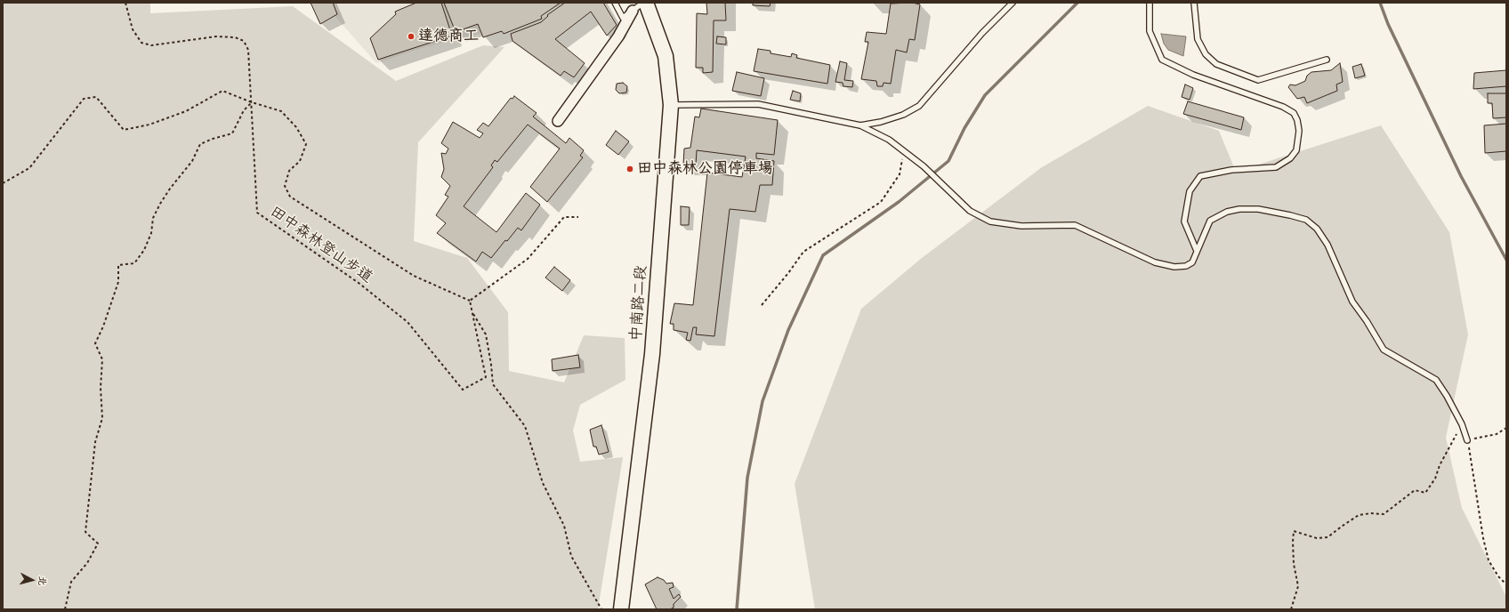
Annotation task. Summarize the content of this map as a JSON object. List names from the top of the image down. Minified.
{"streets":{"main road":["中南路二段"],"path":["田中森林登山步道"]},"places":["達德商工","田中森林公園停車場"],"north":"right"}
